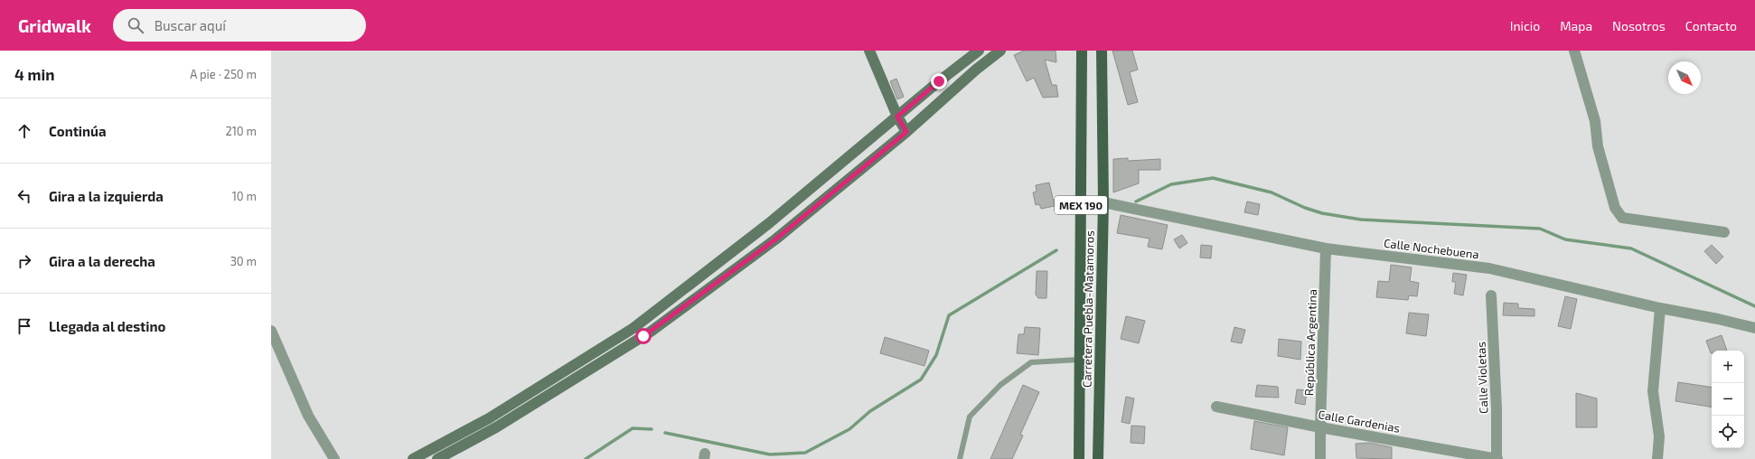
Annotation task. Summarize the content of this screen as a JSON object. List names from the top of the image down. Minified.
{"streets":{"main road":["MEX 190","Carretera Puebla-Matamoros"],"street":["Calle Nochebuena","República Argentina","Calle Violetas","Calle Gardenias"]},"crossings":[["Calle Nochebuena","Carretera Puebla-Matamoros"],["Calle Nochebuena","República Argentina"],["República Argentina","Calle Gardenias"],["Calle Violetas","Calle Gardenias"]],"north":"bottom right","page":{"header":"Gridwalk","search":"Buscar aquí","nav":["Inicio","Mapa","Nosotros","Contacto"],"heading":["4 min","A pie · 250 m"],"list":[["Continúa","210 m"],["Gira a la izquierda","10 m"],["Gira a la derecha","30 m"],"Llegada al destino"],"map_buttons":["+","−"]}}
